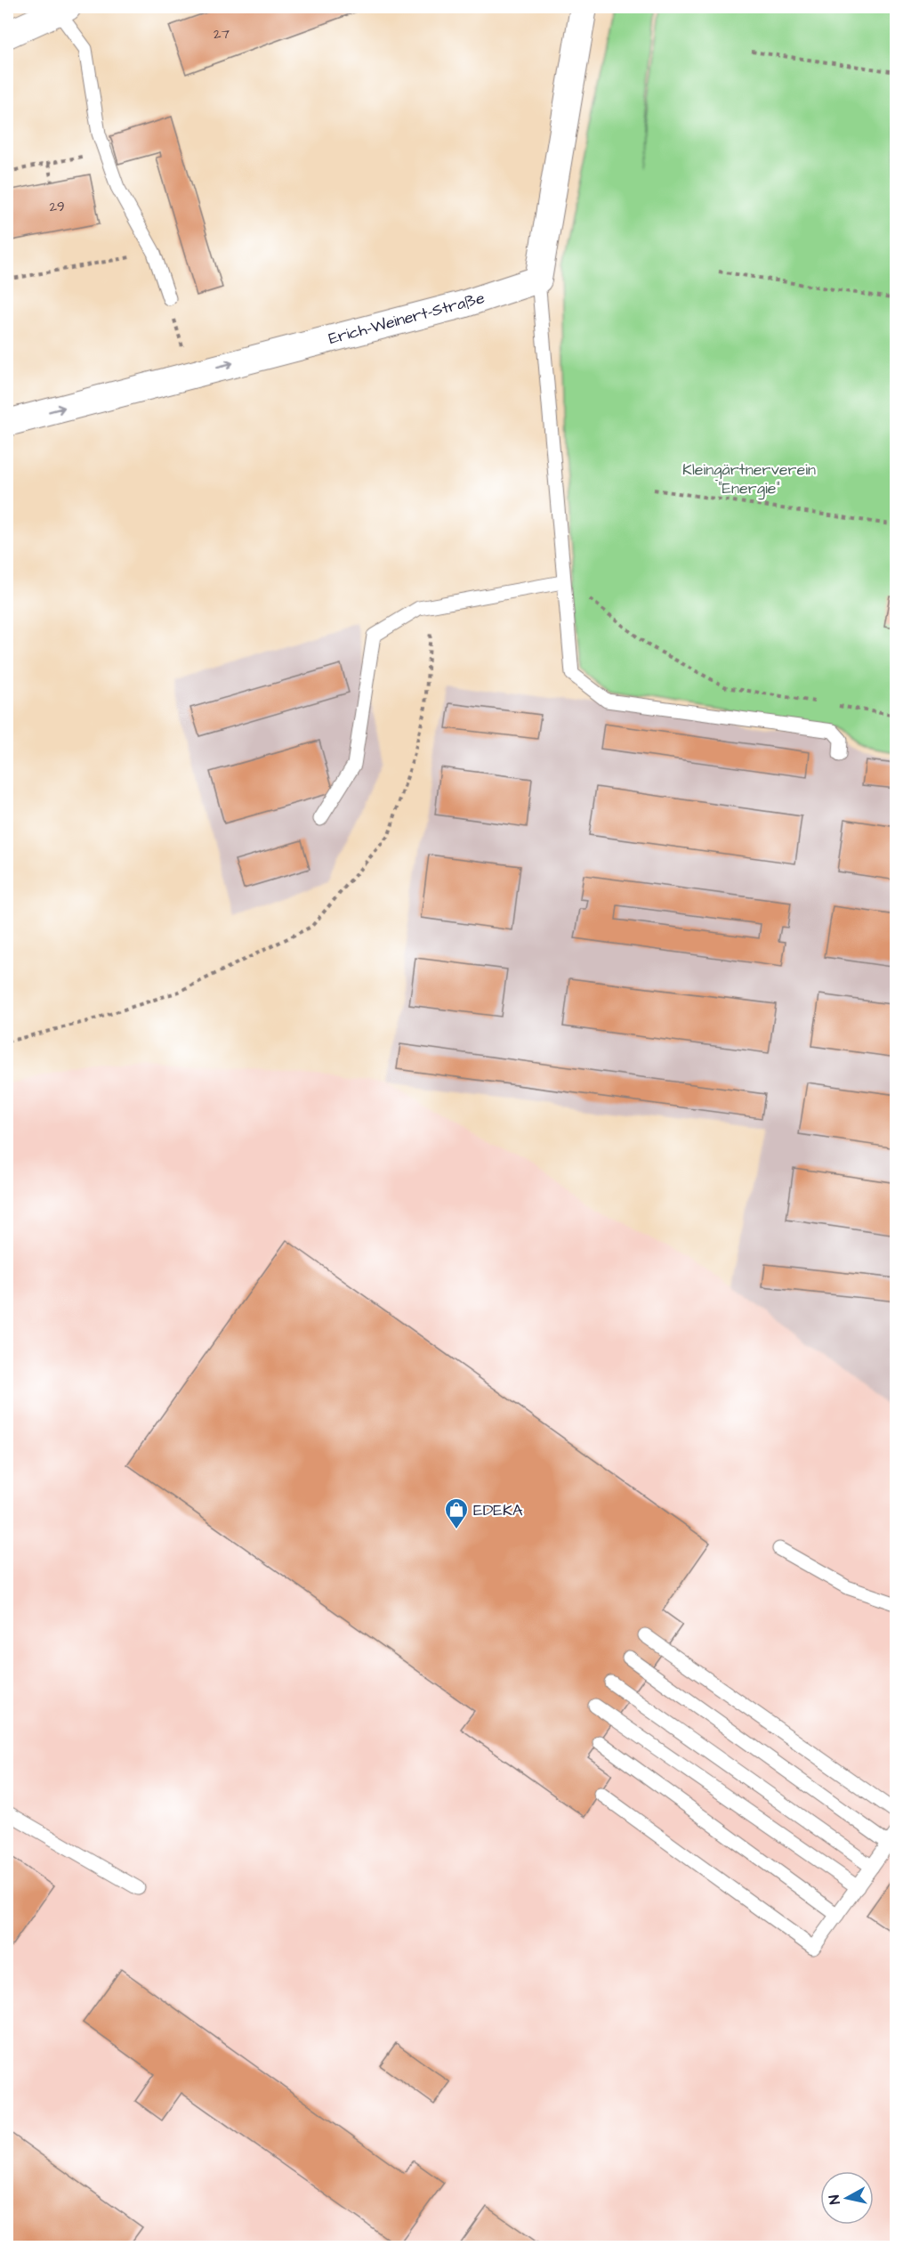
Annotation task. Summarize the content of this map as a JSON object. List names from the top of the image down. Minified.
{"streets":{"street":["Erich-Weinert-Straße"]},"one_way":["Erich-Weinert-Straße"],"parks":["Kleingärtnerverein \"Energie\""],"places":{"shop":["EDEKA"]},"house_numbers":["27","29"],"north":"left"}
